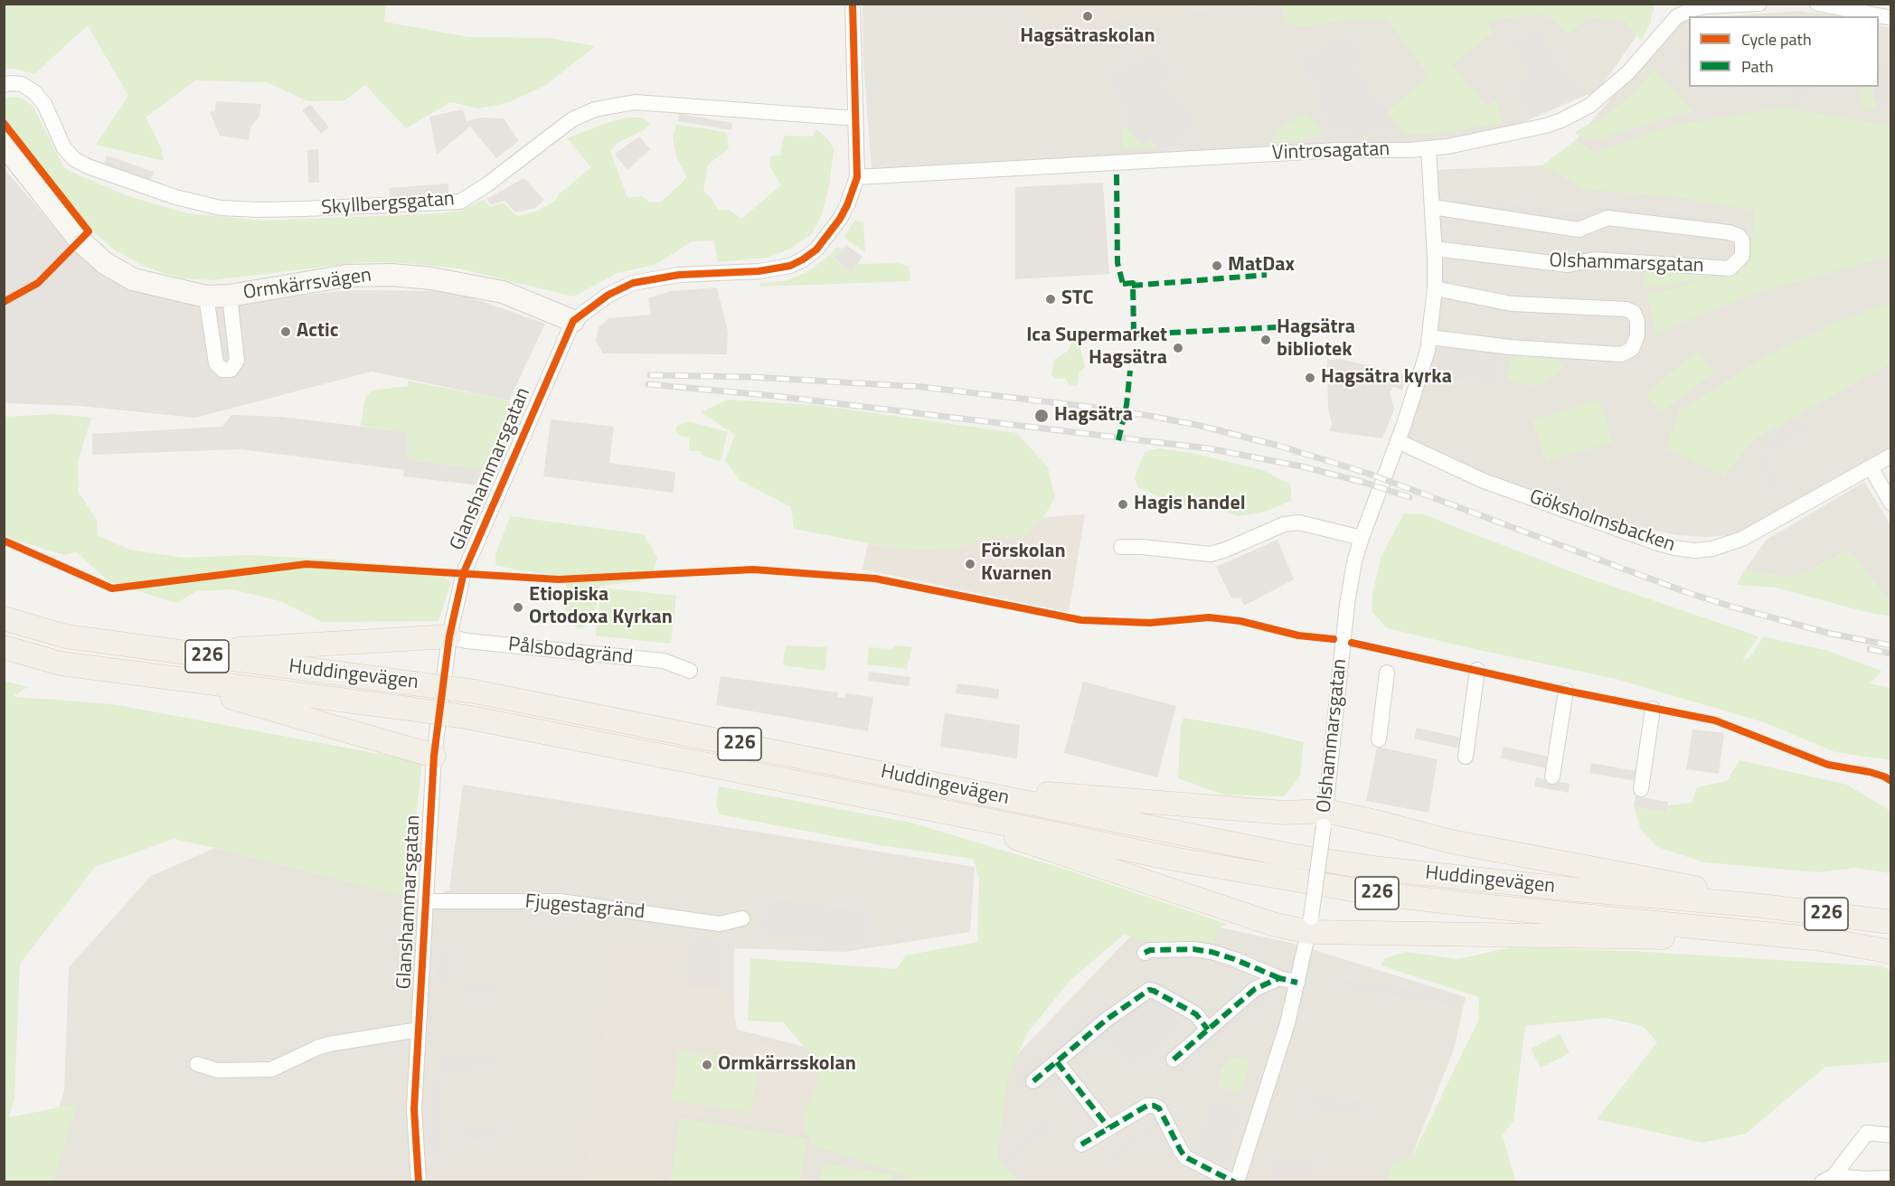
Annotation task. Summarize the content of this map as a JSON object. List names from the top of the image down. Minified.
{"streets":{"main road":["226","Huddingevägen"],"street":["Vintrosagatan","Skyllbergsgatan","Olshammarsgatan","Ormkärrsvägen","Glanshammarsgatan","Göksholmsbacken","Pålsbodagränd","Fjugestagränd"]},"crossings":[["Vintrosagatan","Olshammarsgatan"],["Olshammarsgatan","Göksholmsbacken"],["Ormkärrsvägen","Glanshammarsgatan"],["Glanshammarsgatan","Pålsbodagränd"],["Glanshammarsgatan","Fjugestagränd"]],"places":["Hagsätraskolan","MatDax","STC","Actic","Hagsätra bibliotek","Ica Supermarket Hagsätra","Hagsätra kyrka","Hagsätra","Hagis handel","Förskolan Kvarnen","Etiopiska Ortodoxa Kyrkan","Ormkärrsskolan"],"legend":["Cycle path","Path"]}
